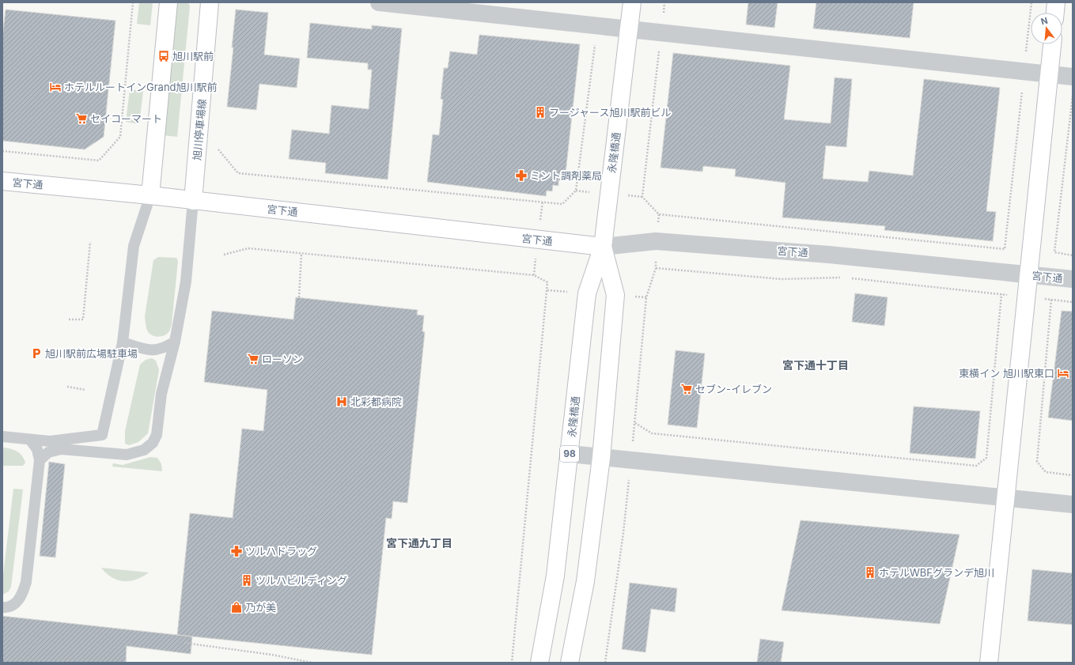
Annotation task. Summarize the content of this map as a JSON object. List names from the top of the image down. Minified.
{"streets":{"main road":["旭川停車場線","永隆橋通","宮下通","98"]},"crossings":[["旭川停車場線","宮下通"],["永隆橋通","宮下通"]],"districts":["宮下通十丁目","宮下通九丁目"],"places":{"bus stop":["旭川駅前"],"hotel":["ホテルルートインGrand旭川駅前","東横イン 旭川駅東口"],"building":["フージャース旭川駅前ビル","ホテルWBFグランデ旭川","ツルハビルディング"],"supermarket":["セイコーマート","ローソン","セブン-イレブン"],"pharmacy":["ミント調剤薬局","ツルハドラッグ"],"parking":["旭川駅前広場駐車場"],"hospital":["北彩都病院"],"shop":["乃が美"]},"north":"top"}
